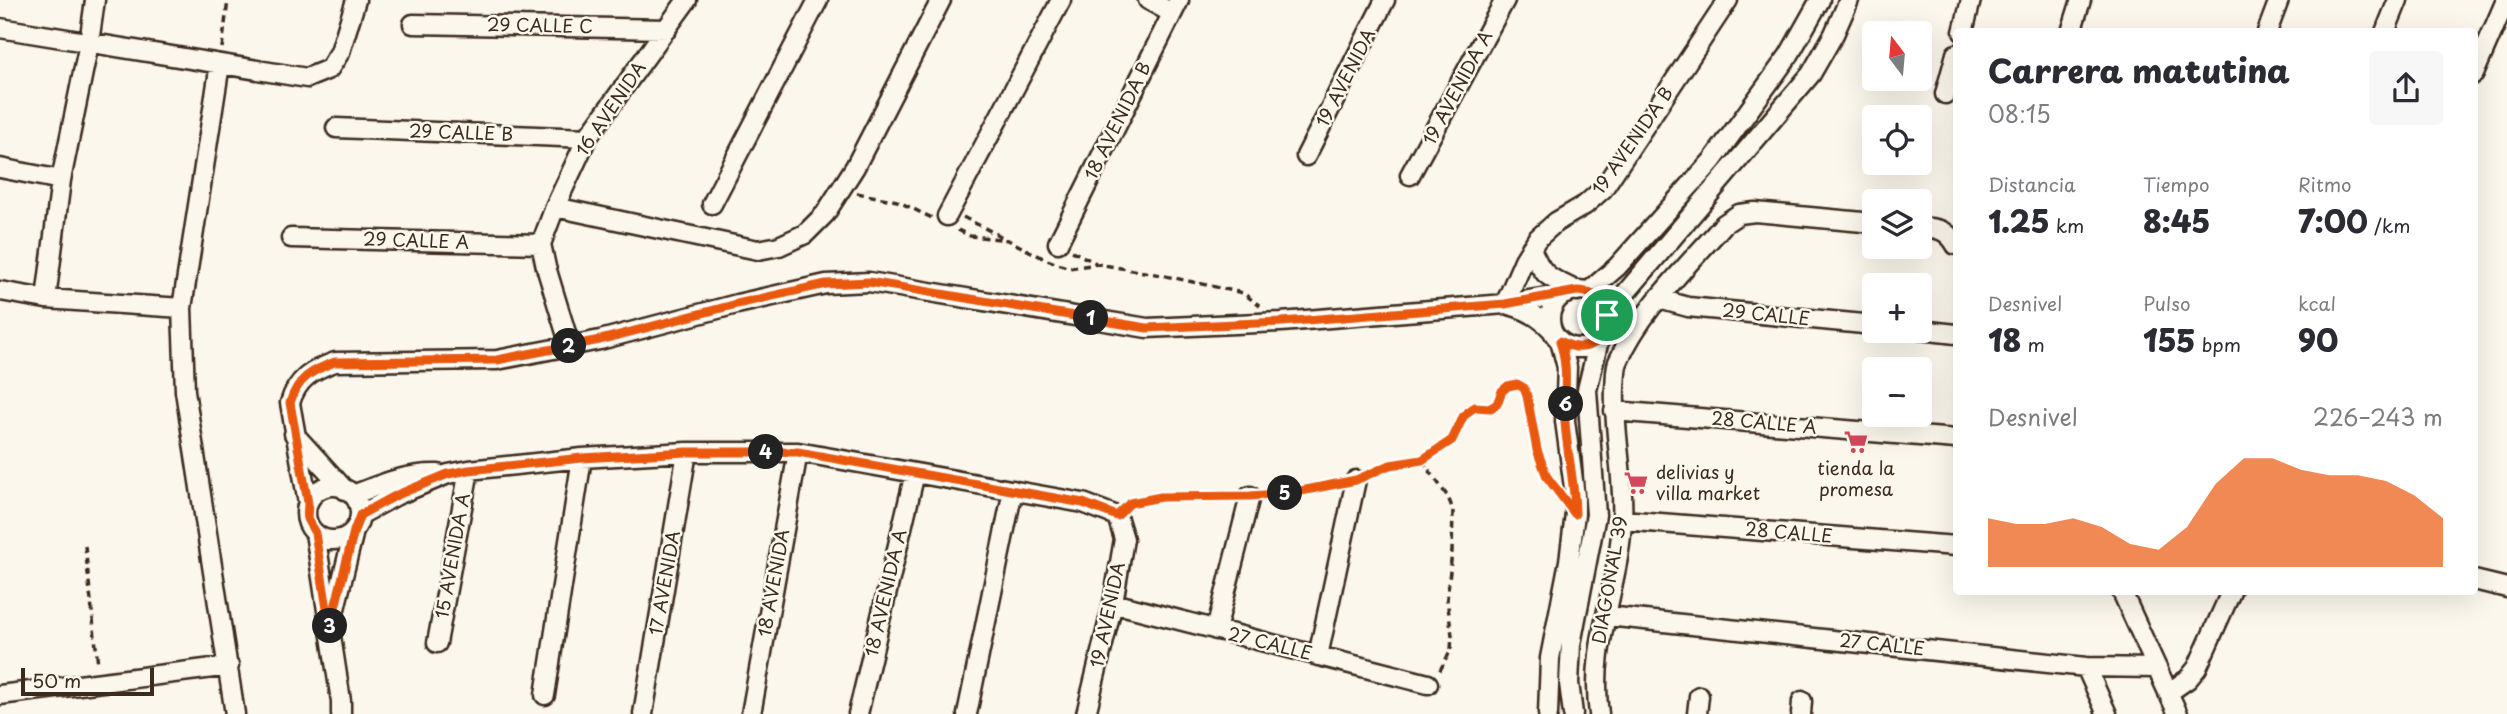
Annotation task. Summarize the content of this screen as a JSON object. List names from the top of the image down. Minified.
{"streets":{"street":["29 CALLE C","19 AVENIDA","19 AVENIDA A","16 AVENIDA","18 AVENIDA B","29 CALLE B","19 AVENIDA B","29 CALLE A","29 CALLE","28 CALLE A","28 CALLE","15 AVENIDA A","DIAGONAL 39","17 AVENIDA","18 AVENIDA","18 AVENIDA A","27 CALLE"]},"crossings":[["29 CALLE C","16 AVENIDA"],["19 AVENIDA","27 CALLE"],["16 AVENIDA","29 CALLE B"],["16 AVENIDA","29 CALLE A"],["29 CALLE","DIAGONAL 39"],["28 CALLE A","DIAGONAL 39"],["28 CALLE","DIAGONAL 39"],["DIAGONAL 39","27 CALLE"]],"places":{"supermarket":["tienda la promesa","delivias y villa market"]},"scale_bar":"50 m","north":"top","page":{"map_buttons":["+","−"],"heading":["Carrera matutina","08:15"],"stats":[["Distancia","1.25 km"],["Tiempo","8:45"],["Ritmo","7:00 /km"],["Desnivel","18 m"],["Pulso","155 bpm"],["kcal","90"]],"pins":["1","2","6","4","5","3"],"chart":["Desnivel","226–243 m"],"scale":"50 m"}}
